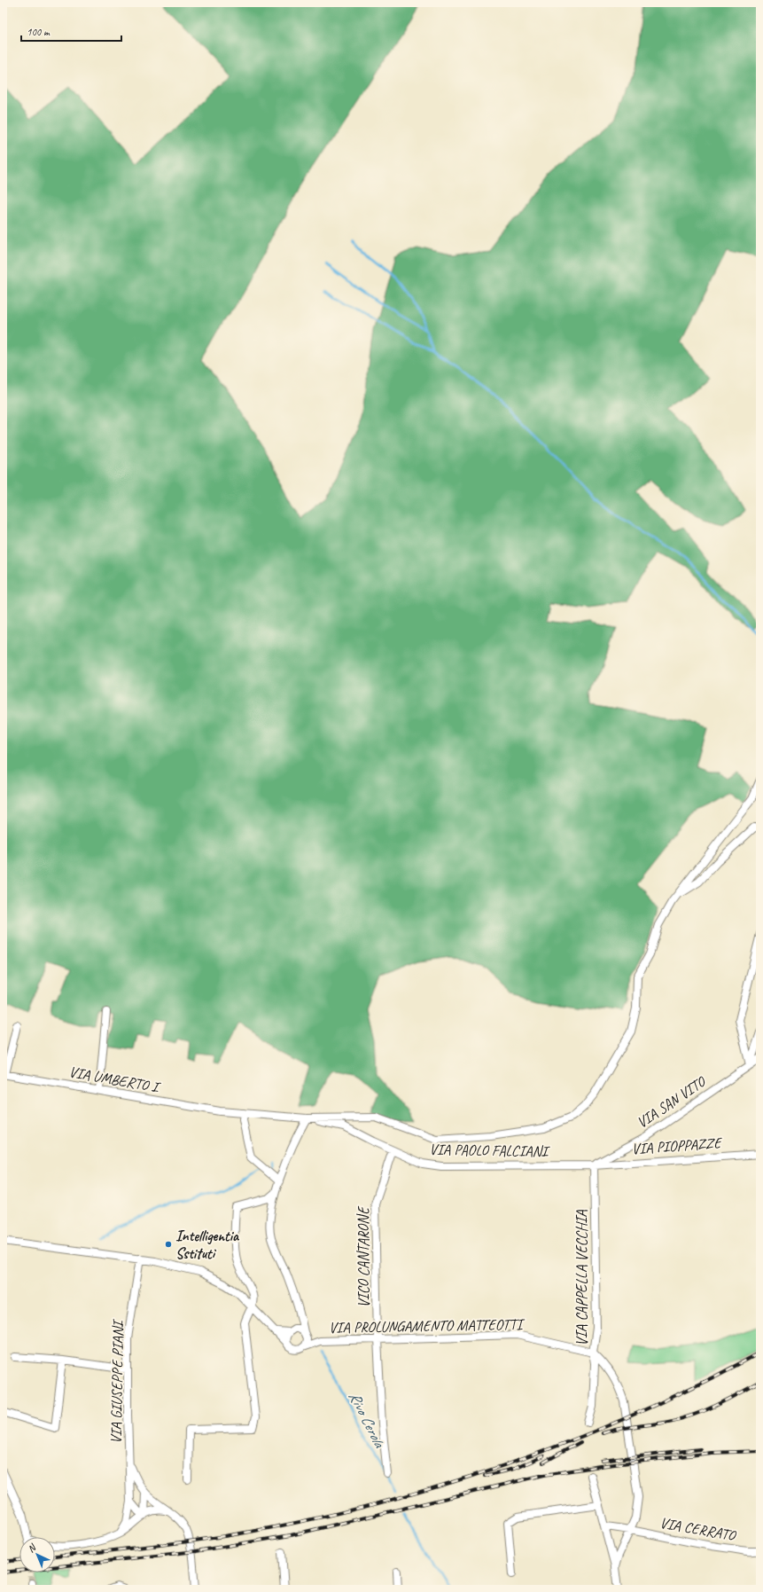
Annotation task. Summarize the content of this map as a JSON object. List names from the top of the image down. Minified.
{"streets":{"street":["VIA UMBERTO I","VIA SAN VITO","VIA PIOPPAZZE","VIA PAOLO FALCIANI","VICO CANTARONE","VIA CAPPELLA VECCHIA","VIA PROLUNGAMENTO MATTEOTTI","VIA GIUSEPPE PIANI","VIA CERRATO"]},"crossings":[["VIA UMBERTO I","VIA PAOLO FALCIANI"],["VIA SAN VITO","VIA PIOPPAZZE"],["VIA SAN VITO","VIA PAOLO FALCIANI"],["VIA SAN VITO","VIA CAPPELLA VECCHIA"],["VIA PIOPPAZZE","VIA PAOLO FALCIANI"],["VIA PIOPPAZZE","VIA CAPPELLA VECCHIA"],["VIA PAOLO FALCIANI","VICO CANTARONE"],["VIA PAOLO FALCIANI","VIA CAPPELLA VECCHIA"],["VICO CANTARONE","VIA PROLUNGAMENTO MATTEOTTI"],["VIA CAPPELLA VECCHIA","VIA PROLUNGAMENTO MATTEOTTI"],["VIA CAPPELLA VECCHIA","VIA CERRATO"],["VIA PROLUNGAMENTO MATTEOTTI","VIA GIUSEPPE PIANI"]],"water":["Rivo Cerola"],"places":["Intelligentia Sstituti"],"scale_bar":"100 m","north":"top left"}
